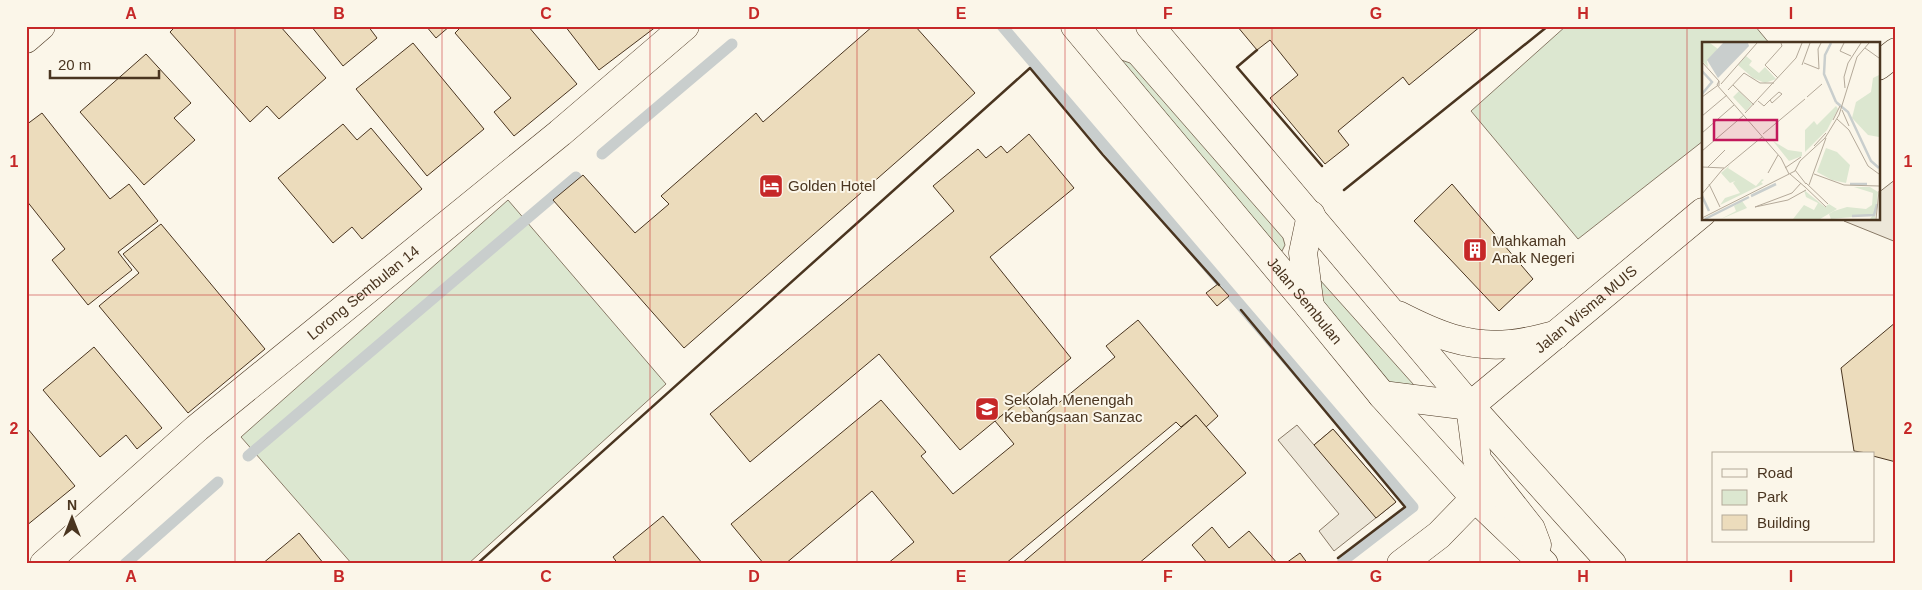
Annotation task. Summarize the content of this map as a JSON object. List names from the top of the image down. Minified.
{"streets":{"main road":["Lorong Sembulan 14","Jalan Sembulan","Jalan Wisma MUIS"]},"places":{"hotel":["Golden Hotel"],"building":["Mahkamah Anak Negeri"],"school or university":["Sekolah Menengah Kebangsaan Sanzac"]},"legend":["Road","Park","Building"],"scale_bar":"20 m","north":"top","grid":{"columns":["A","B","C","D","E","F","G","H","I"],"rows":["1","2"]}}
